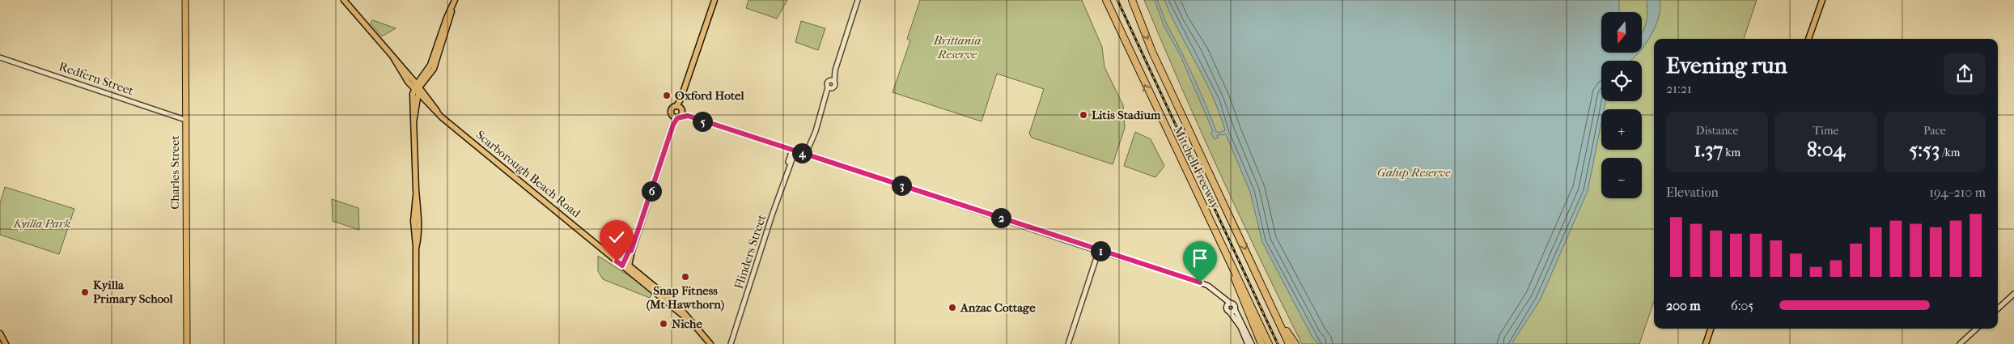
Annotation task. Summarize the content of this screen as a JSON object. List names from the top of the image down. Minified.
{"streets":{"highway":["Mitchell Freeway","Charles Street"],"main road":["Scarborough Beach Road"],"street":["Redfern Street","Flinders Street"]},"crossings":[["Redfern Street","Charles Street"]],"parks":["Brittania Reserve","Galup Reserve","Kyilla Park"],"places":["Oxford Hotel","Litis Stadium","Snap Fitness (Mt Hawthorn)","Kyilla Primary School","Anzac Cottage","Niche"],"north":"bottom","page":{"map_buttons":["+","−"],"heading":["Evening run","21:21"],"stats":[["Distance","1.37 km"],["Time","8:04"],["Pace","5:53 /km"]],"pins":["5","4","3","6","2","1"],"chart":["Elevation","194–210 m"],"list":[{"name":"200 m","note":"6:05"}]}}
